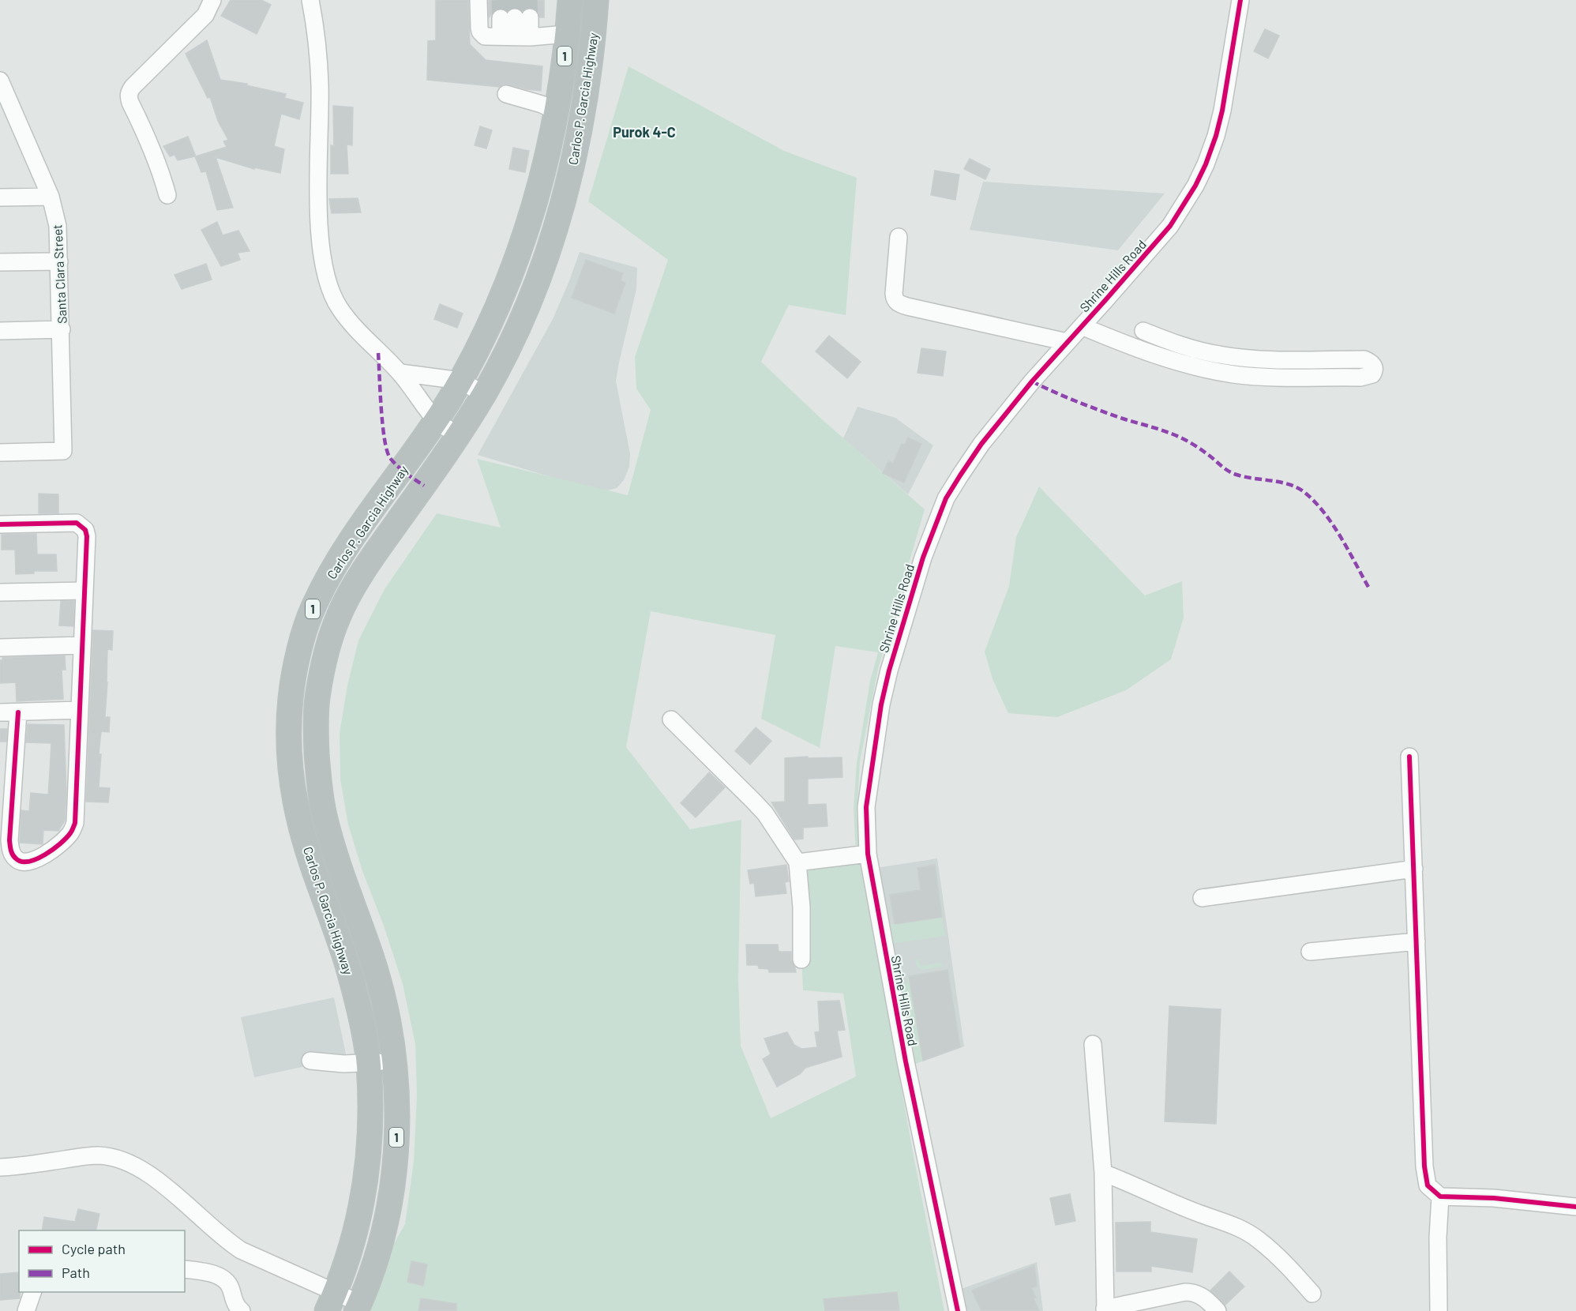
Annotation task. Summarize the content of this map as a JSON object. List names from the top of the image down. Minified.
{"streets":{"highway":["1","Carlos P. Garcia Highway"],"street":["Santa Clara Street","Shrine Hills Road"]},"districts":["Purok 4-C"],"legend":["Cycle path","Path"]}
